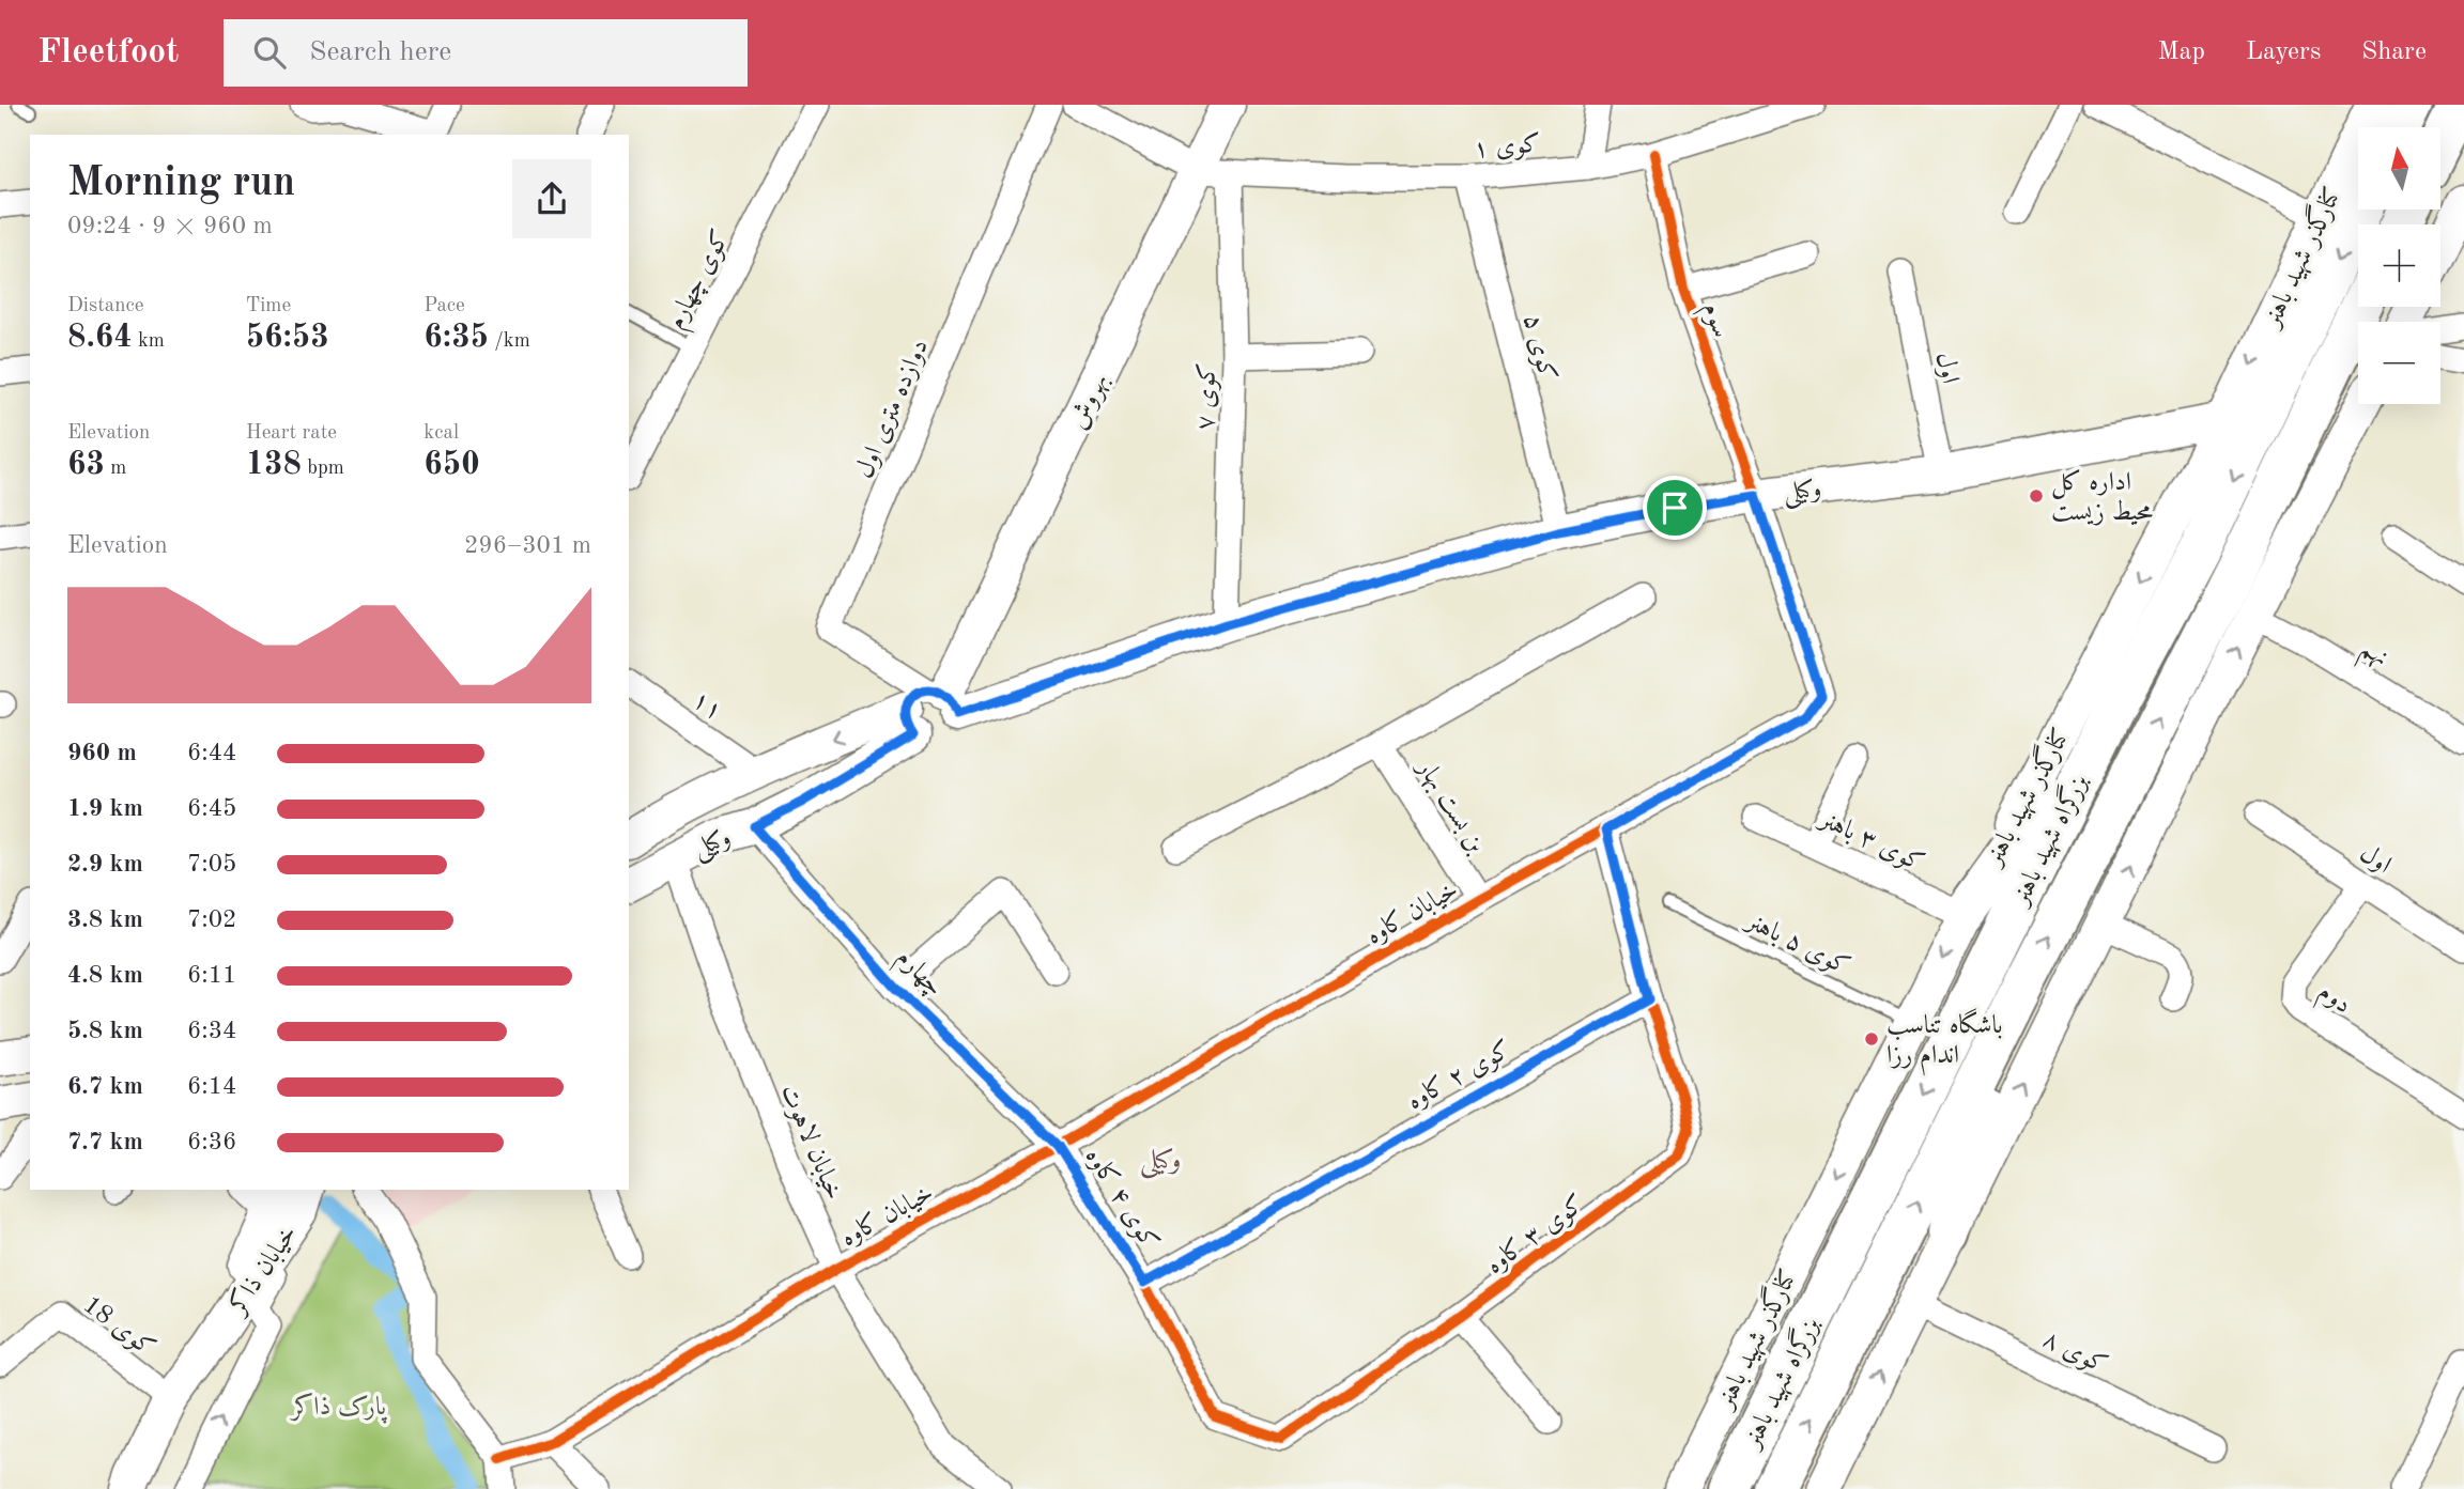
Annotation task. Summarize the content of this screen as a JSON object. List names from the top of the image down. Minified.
{"streets":{"highway":["بزرگراه شهید باهنر"],"street":["کوی ۱","کنارگذر شهید باهنر","کوی چهارم","سوم","کوی ۵","اول","کوی ۷","بهروش","دوازده متری اول","وکیلی","نهم","۱۱","بن بست بهار","کوی ۳ باهنر","خیابان کاوه","چهارم","دوم","کوی ۲ کاوه","خیابان لاهوت","کوی ۴ کاوه","کوی ۳ کاوه","خیابان ذاکر","کوی 18","کوی ۸"],"lane":["کوی ۵ باهنر"]},"crossings":[["کوی ۱","سوم"],["کوی ۱","کوی ۵"],["کوی ۱","کوی ۷"],["کوی ۱","بهروش"],["کنارگذر شهید باهنر","وکیلی"],["کنارگذر شهید باهنر","کوی ۳ باهنر"],["کنارگذر شهید باهنر","کوی ۵ باهنر"],["سوم","وکیلی"],["سوم","خیابان کاوه"],["کوی ۵","وکیلی"],["اول","وکیلی"],["اول","دوم"],["کوی ۷","بهروش"],["کوی ۷","وکیلی"],["بهروش","دوازده متری اول"],["بهروش","وکیلی"],["دوازده متری اول","وکیلی"],["وکیلی","۱۱"],["وکیلی","خیابان کاوه"],["وکیلی","چهارم"],["وکیلی","خیابان لاهوت"],["بن بست بهار","خیابان کاوه"],["خیابان کاوه","چهارم"],["خیابان کاوه","خیابان لاهوت"],["خیابان کاوه","کوی ۴ کاوه"],["چهارم","کوی ۴ کاوه"],["کوی ۲ کاوه","کوی ۴ کاوه"],["کوی ۲ کاوه","کوی ۳ کاوه"],["کوی ۴ کاوه","کوی ۳ کاوه"],["خیابان ذاکر","کوی 18"]],"districts":["وکیلی"],"parks":["پارک ذاکر"],"places":["اداره کل محیط زیست","باشگاه تناسب اندام رزا"],"north":"top","page":{"header":"Fleetfoot","search":"Search here","nav":["Map","Layers","Share"],"map_buttons":["+","−"],"heading":["Morning run","09:24 · 9 × 960 m"],"stats":[["Distance","8.64 km"],["Time","56:53"],["Pace","6:35 /km"],["Elevation","63 m"],["Heart rate","138 bpm"],["kcal","650"]],"chart":["Elevation","296–301 m"],"list":[{"name":"960 m","note":"6:44"},{"name":"1.9 km","note":"6:45"},{"name":"2.9 km","note":"7:05"},{"name":"3.8 km","note":"7:02"},{"name":"4.8 km","note":"6:11"},{"name":"5.8 km","note":"6:34"},{"name":"6.7 km","note":"6:14"},{"name":"7.7 km","note":"6:36"}]}}
